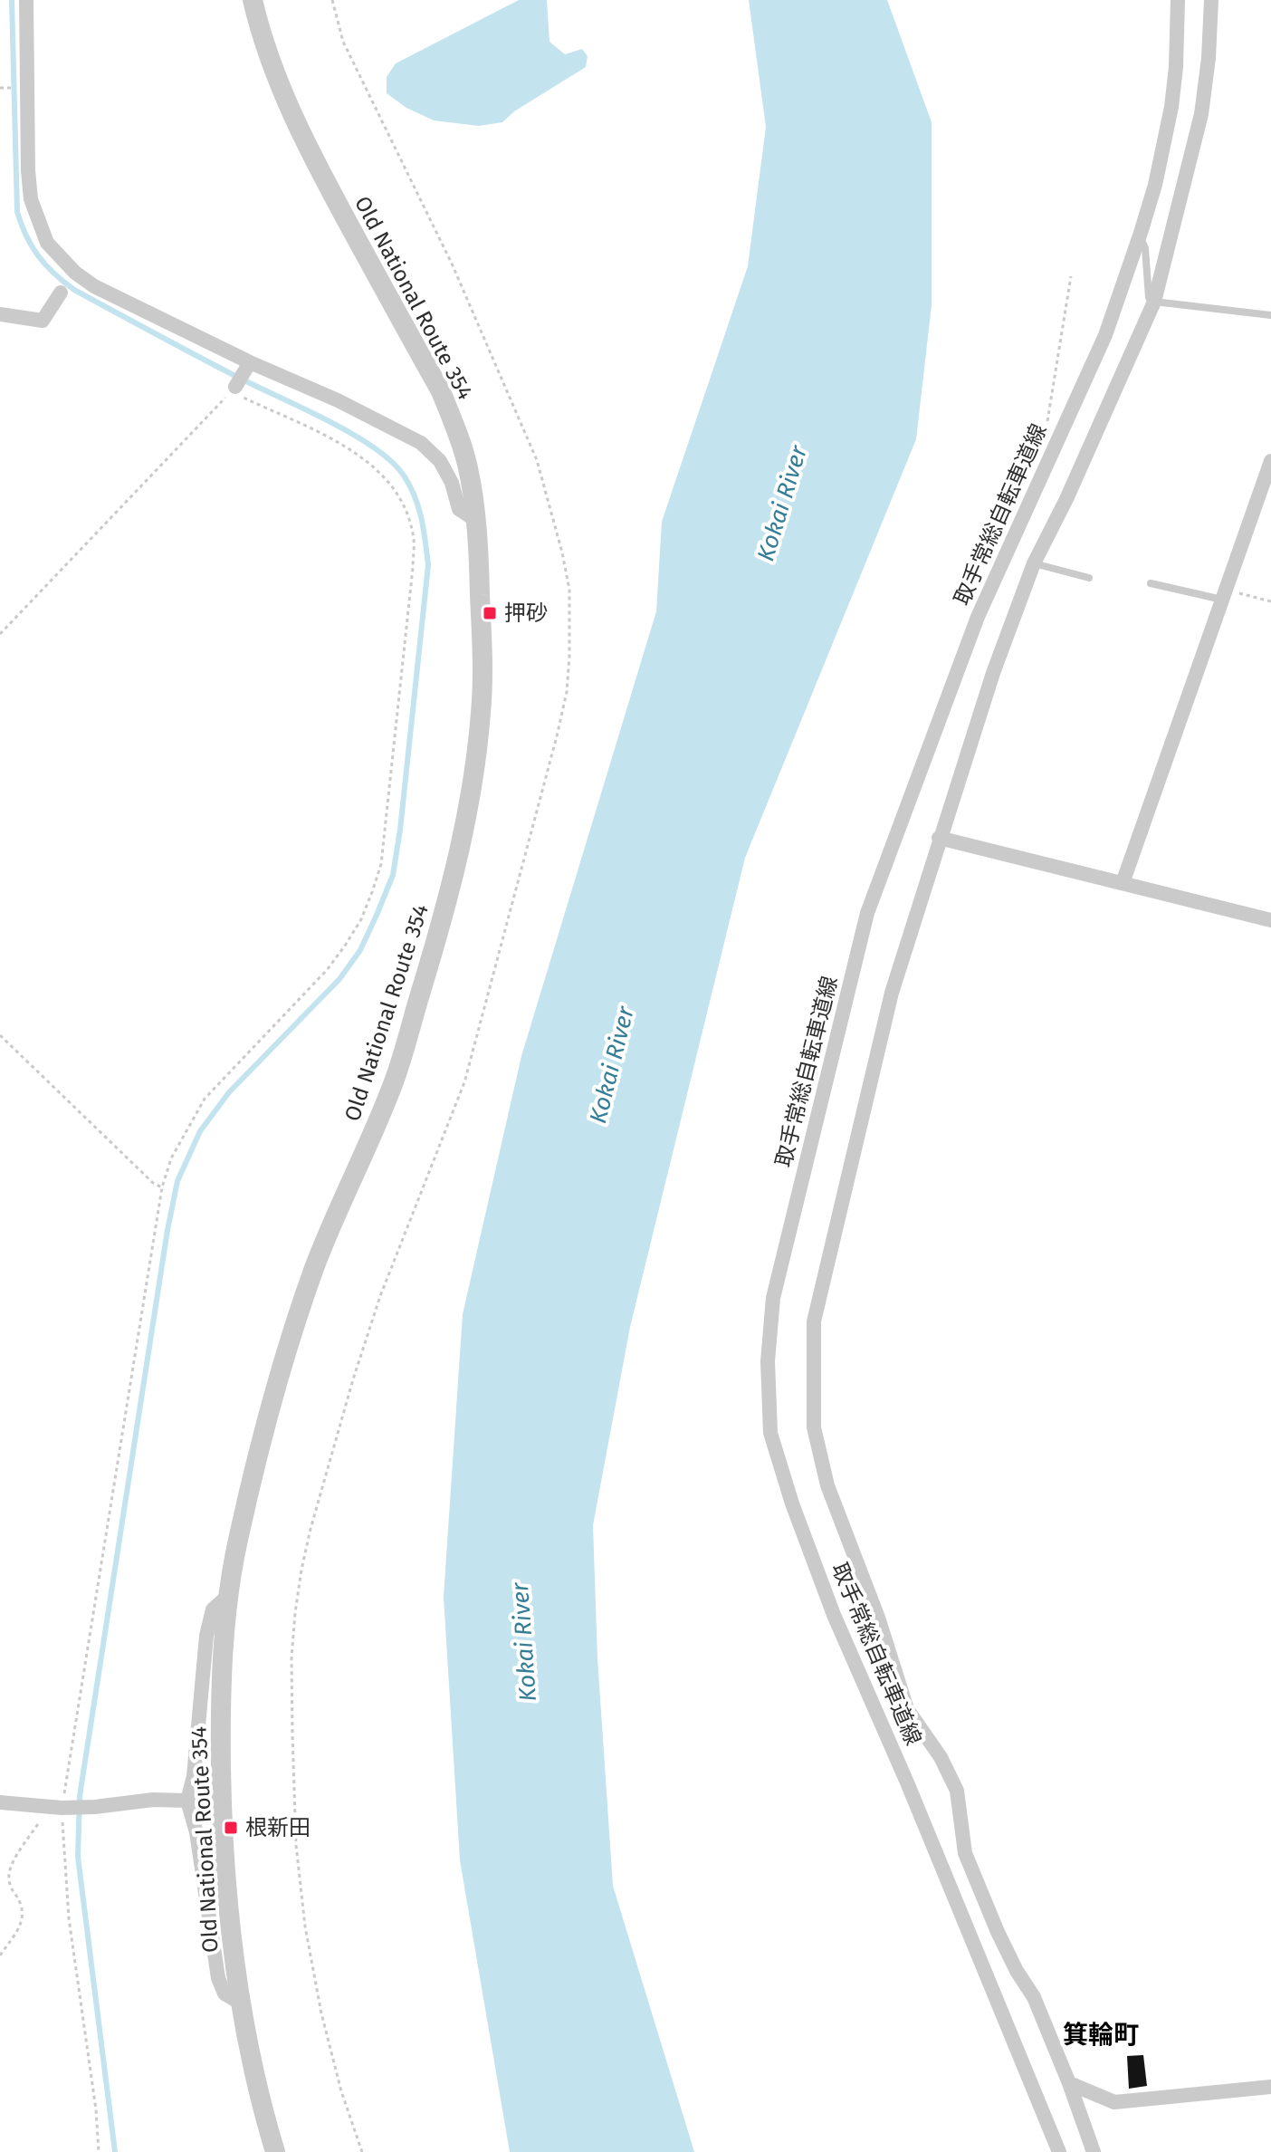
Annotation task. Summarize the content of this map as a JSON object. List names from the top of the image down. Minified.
{"streets":{"street":["Old National Route 354","取手常総自転車道線"]},"districts":["箕輪町"],"water":["Kokai River"],"places":{"transit":["押砂","根新田"]}}
